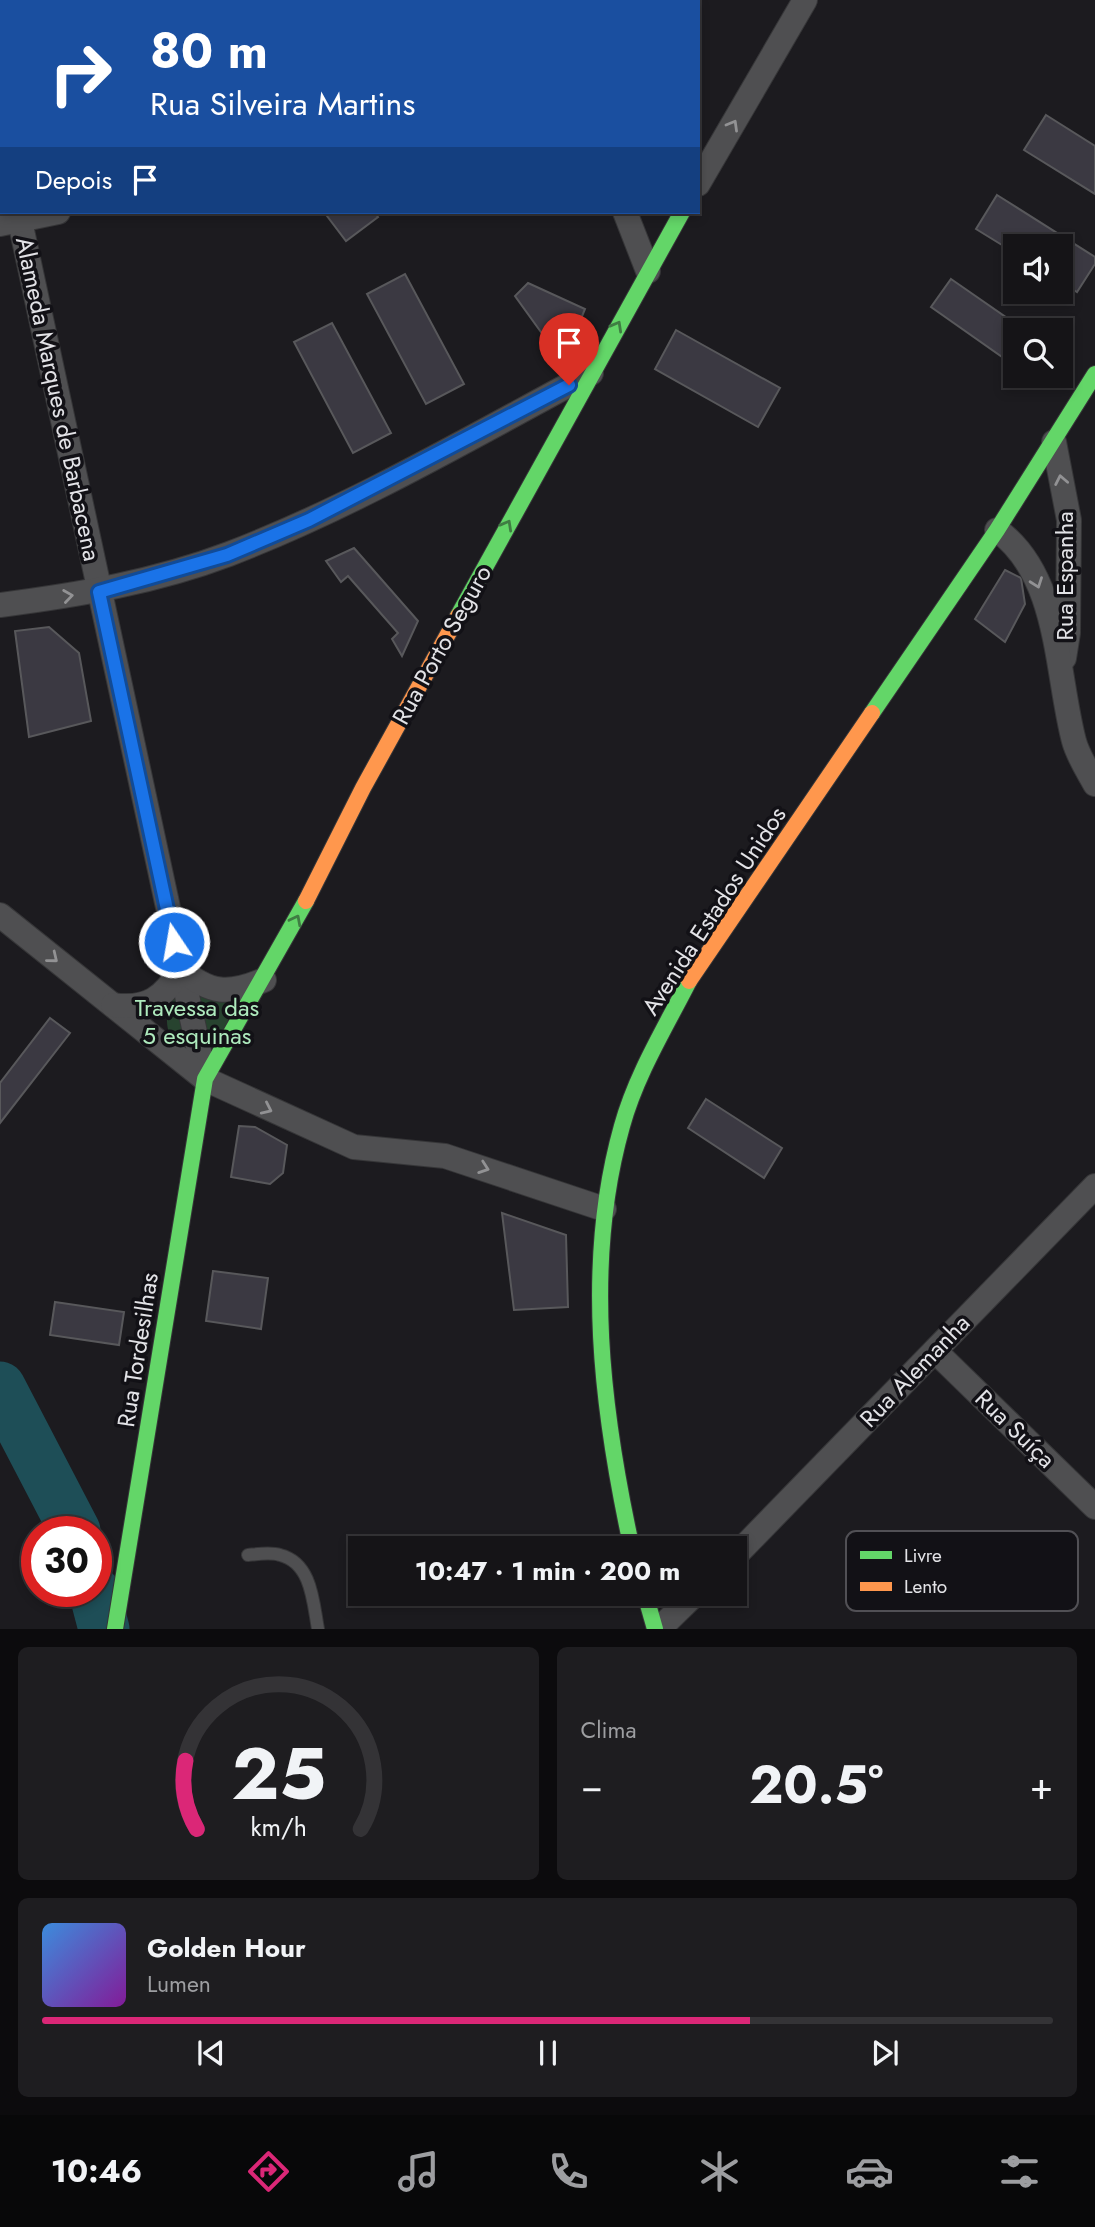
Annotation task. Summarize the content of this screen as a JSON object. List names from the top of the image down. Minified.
{"streets":{"street":["Alameda Marques de Barbacena","Rua Espanha","Rua Porto Seguro","Avenida Estados Unidos","Rua Tordesilhas","Rua Alemanha","Rua Suíça"]},"crossings":[["Alameda Marques de Barbacena","Rua Porto Seguro"],["Alameda Marques de Barbacena","Rua Tordesilhas"],["Rua Espanha","Avenida Estados Unidos"],["Rua Porto Seguro","Rua Tordesilhas"],["Rua Alemanha","Rua Suíça"]],"one_way":["Rua Porto Seguro"],"parks":["Travessa das 5 esquinas"],"legend":["Livre","Lento"],"page":{"turn":["80 m","Rua Silveira Martins"],"then":"Depois","limit":"30","trip":"10:47 · 1 min · 200 m","tile":"Clima","heat":["−","20.5°","+"],"song":["Golden Hour","Lumen"],"tabs":"10:46","gauge":["25","km/h"]}}
